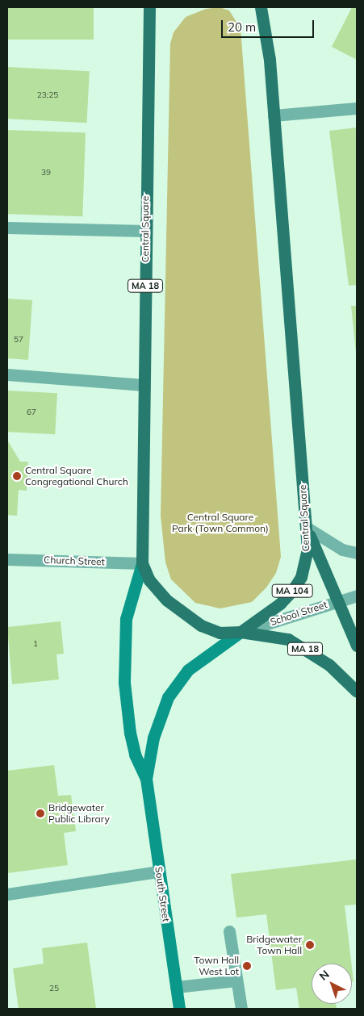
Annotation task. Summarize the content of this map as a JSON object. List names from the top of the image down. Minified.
{"streets":{"main road":["Central Square","MA 18","MA 104","South Street"],"street":["Church Street","School Street"]},"crossings":[["Central Square","MA 18"],["Central Square","Church Street"],["Central Square","School Street"],["Central Square","South Street"],["MA 18","School Street"],["MA 18","South Street"],["Church Street","South Street"],["School Street","South Street"]],"parks":["Central Square Park (Town Common)"],"places":["Central Square Congregational Church","Bridgewater Public Library","Bridgewater Town Hall","Town Hall West Lot"],"house_numbers":["23;25","39","57","67","1","25"],"scale_bar":"20 m","north":"top left"}
